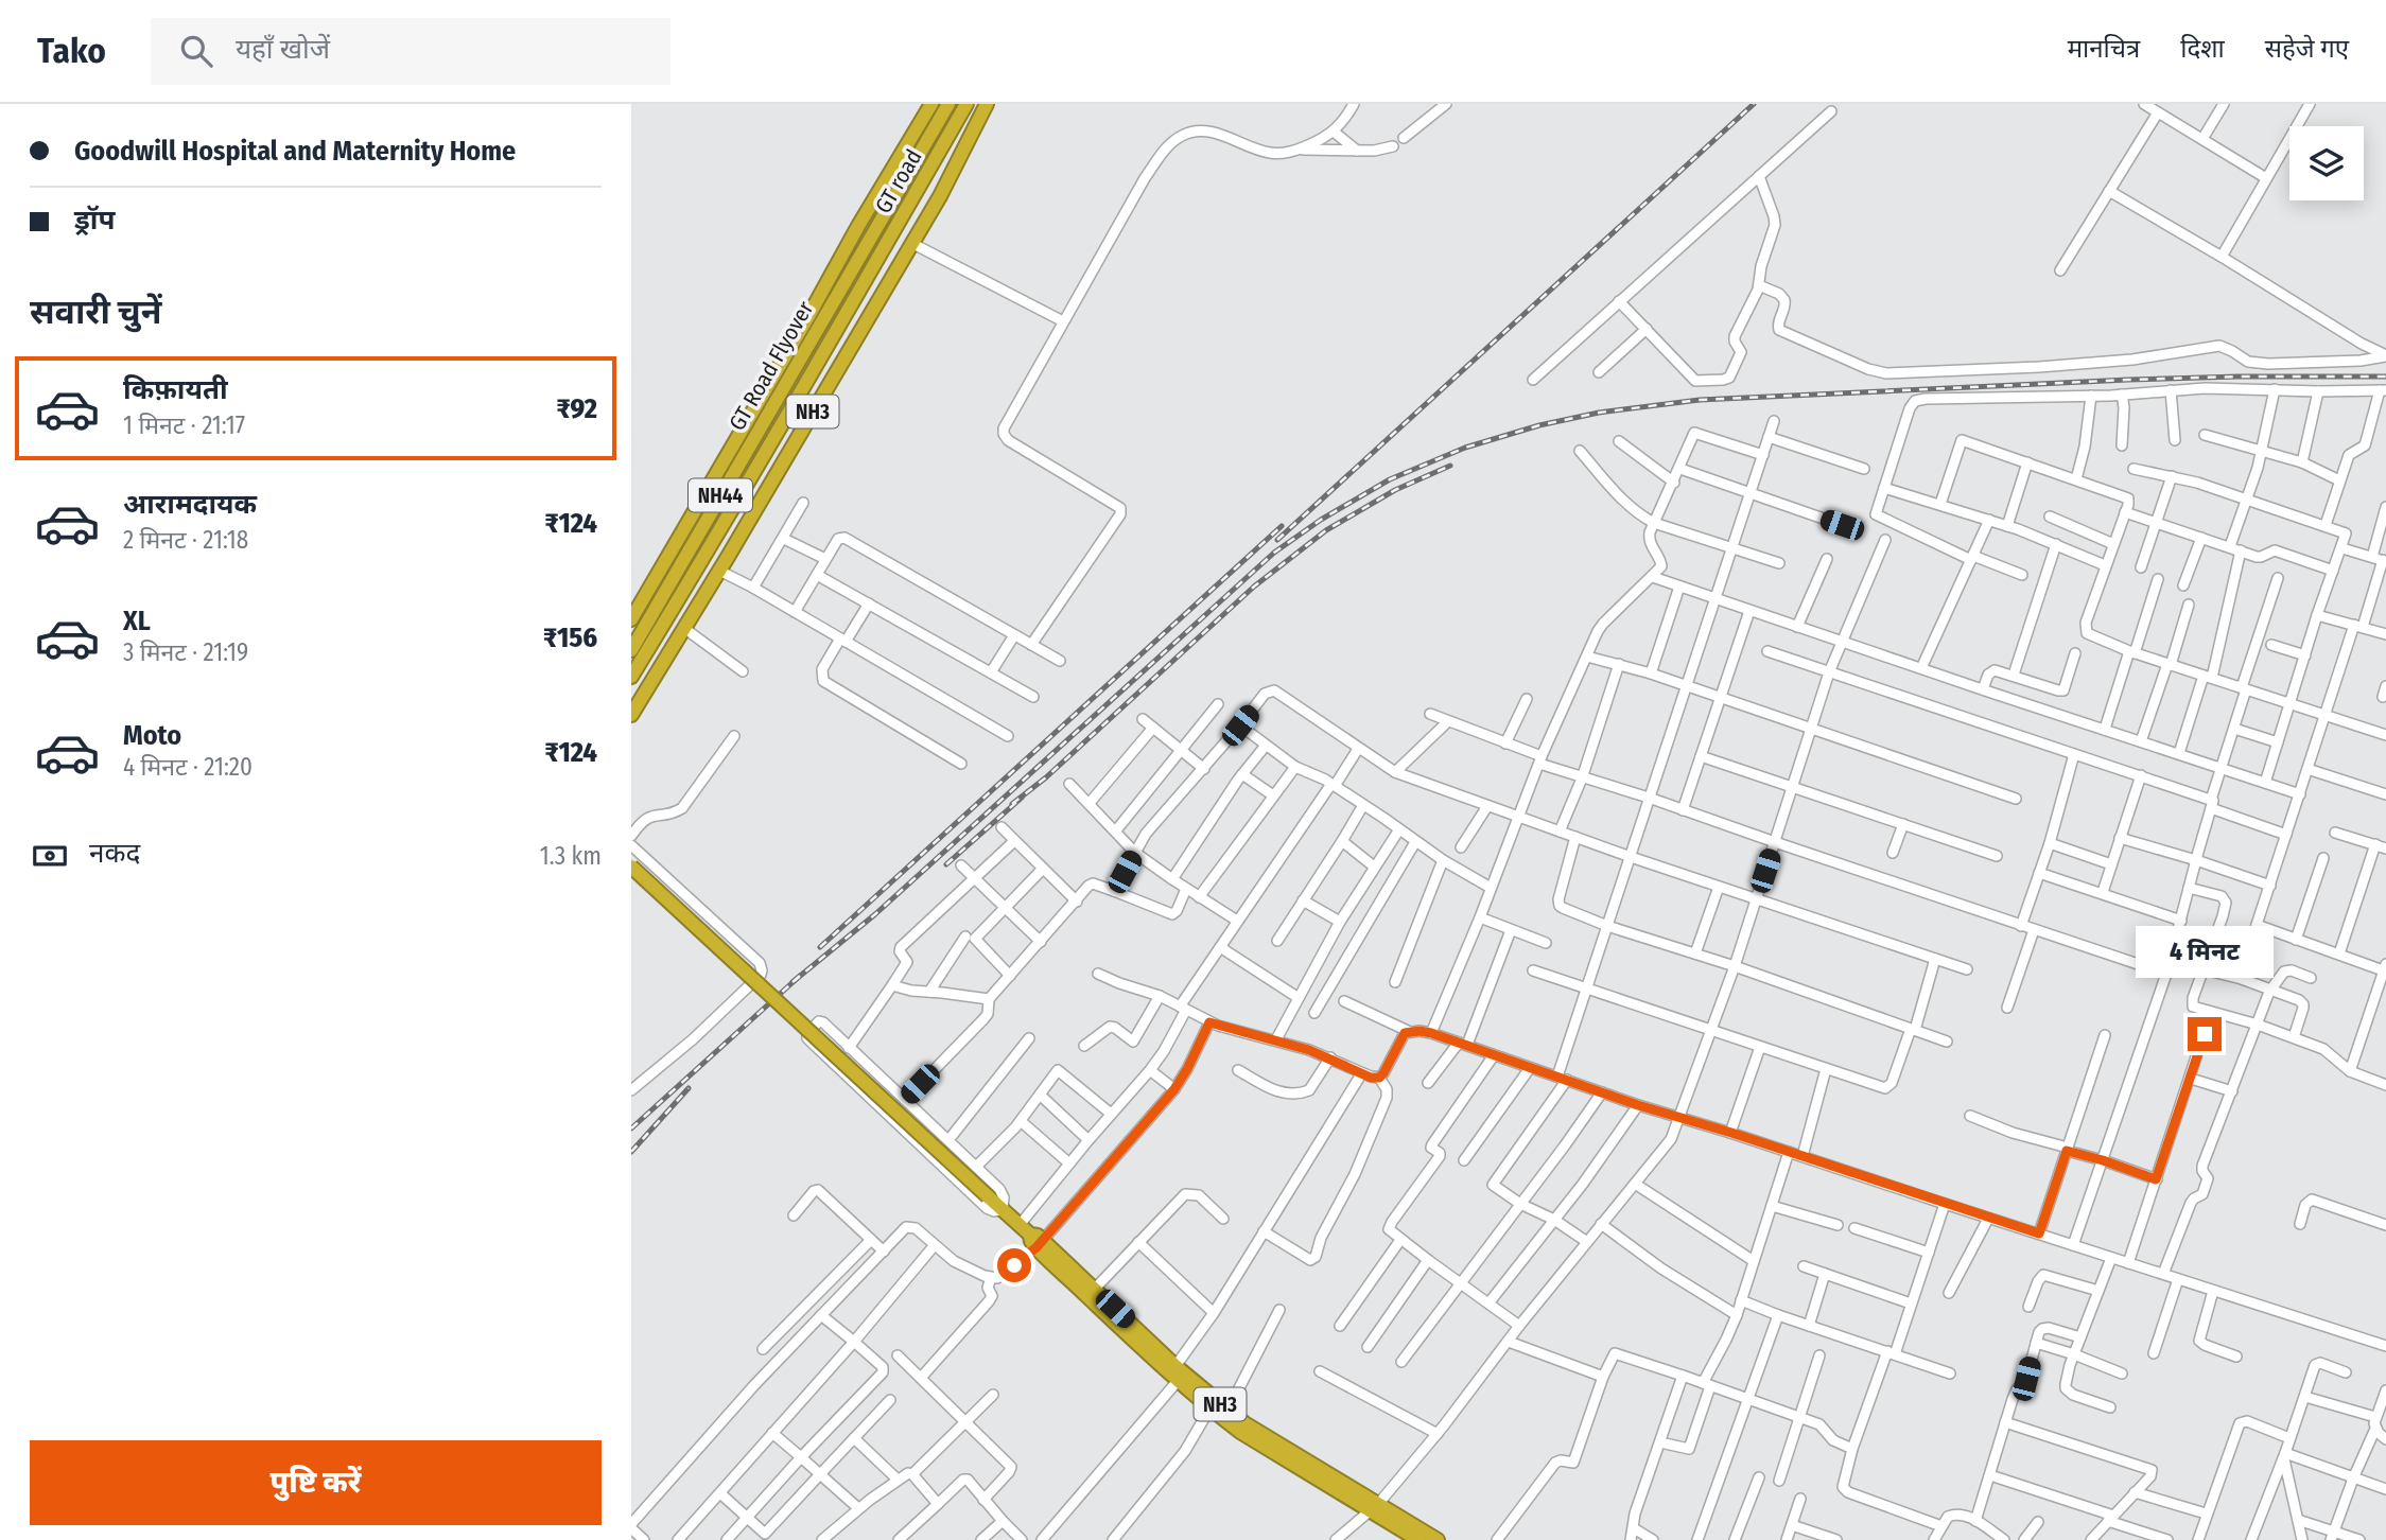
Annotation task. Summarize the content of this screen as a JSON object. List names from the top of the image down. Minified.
{"streets":{"highway":["GT road","GT Road Flyover","NH3","NH44"]},"crossings":[["GT road","GT Road Flyover"]],"page":{"header":"Tako","search":"यहाँ खोजें","nav":["मानचित्र","दिशा","सहेजे गए"],"banner":["Goodwill Hospital and Maternity Home","ड्रॉप"],"heading":"सवारी चुनें","list":[{"name":"किफ़ायती","note":"1 मिनट · 21:17","value":"₹92"},{"name":"आरामदायक","note":"2 मिनट · 21:18","value":"₹124"},{"name":"XL","note":"3 मिनट · 21:19","value":"₹156"},{"name":"Moto","note":"4 मिनट · 21:20","value":"₹124"}],"pay":["नकद","1.3 km"],"bubble":"4 मिनट","buttons":"पुष्टि करें"}}
